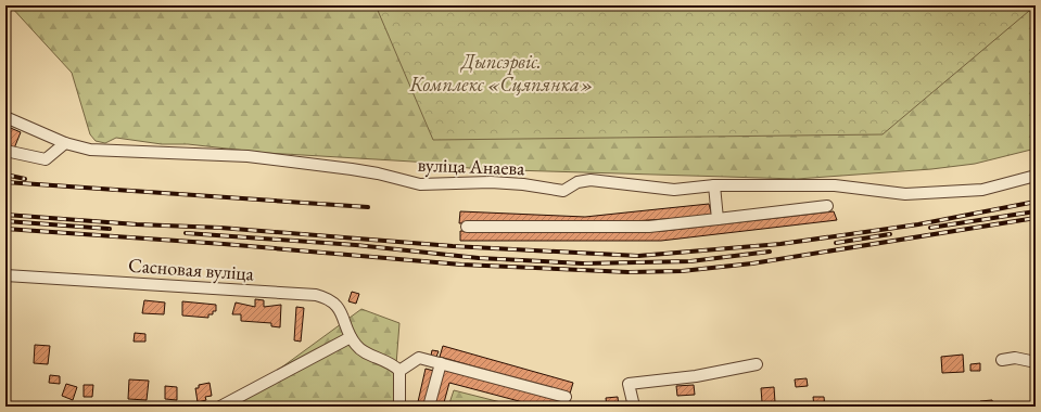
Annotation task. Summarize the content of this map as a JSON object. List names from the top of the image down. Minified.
{"streets":{"street":["вуліца Анаева","Сасновая вуліца"]},"parks":["Дыпсэрвіс. Комплекс «Сцяпянка»"]}
